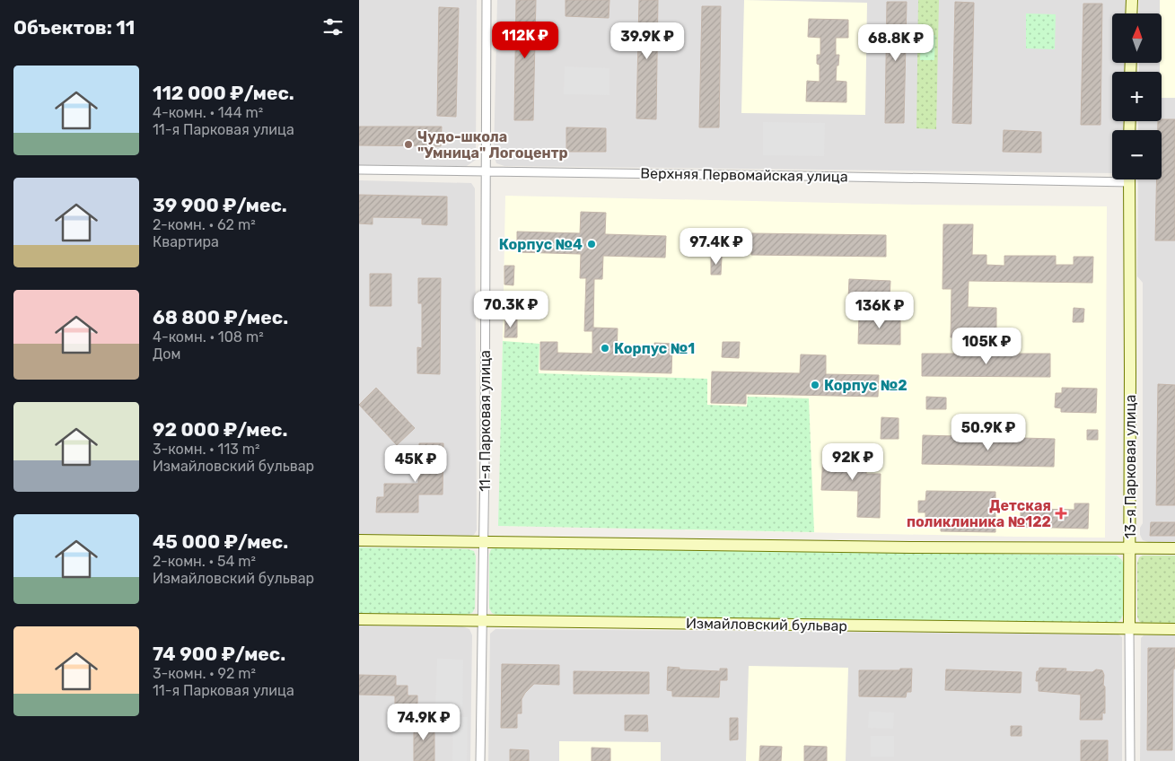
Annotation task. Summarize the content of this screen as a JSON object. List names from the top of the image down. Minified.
{"streets":{"street":["Верхняя Первомайская улица","11-я Парковая улица","13-я Парковая улица","Измайловский бульвар"]},"crossings":[["Верхняя Первомайская улица","11-я Парковая улица"],["11-я Парковая улица","Измайловский бульвар"],["13-я Парковая улица","Измайловский бульвар"]],"places":{"other":["Чудо-школа \"Умница\" Логоцентр","Корпус №4","Корпус №1","Корпус №2"],"health":["Детская поликлиника №122"]},"north":"top","page":{"heading":"Объектов: 11","map_buttons":["+","−"],"price":["112K ₽","39.9K ₽","68.8K ₽","97.4K ₽","70.3K ₽","136K ₽","105K ₽","50.9K ₽","92K ₽","45K ₽","74.9K ₽"],"list":[{"name":"112 000 ₽/мес.","note":"4-комн. · 144 m² · 11-я Парковая улица"},{"name":"39 900 ₽/мес.","note":"2-комн. · 62 m² · Квартира"},{"name":"68 800 ₽/мес.","note":"4-комн. · 108 m² · Дом"},{"name":"92 000 ₽/мес.","note":"3-комн. · 113 m² · Измайловский бульвар"},{"name":"45 000 ₽/мес.","note":"2-комн. · 54 m² · Измайловский бульвар"},{"name":"74 900 ₽/мес.","note":"3-комн. · 92 m² · 11-я Парковая улица"}]}}
